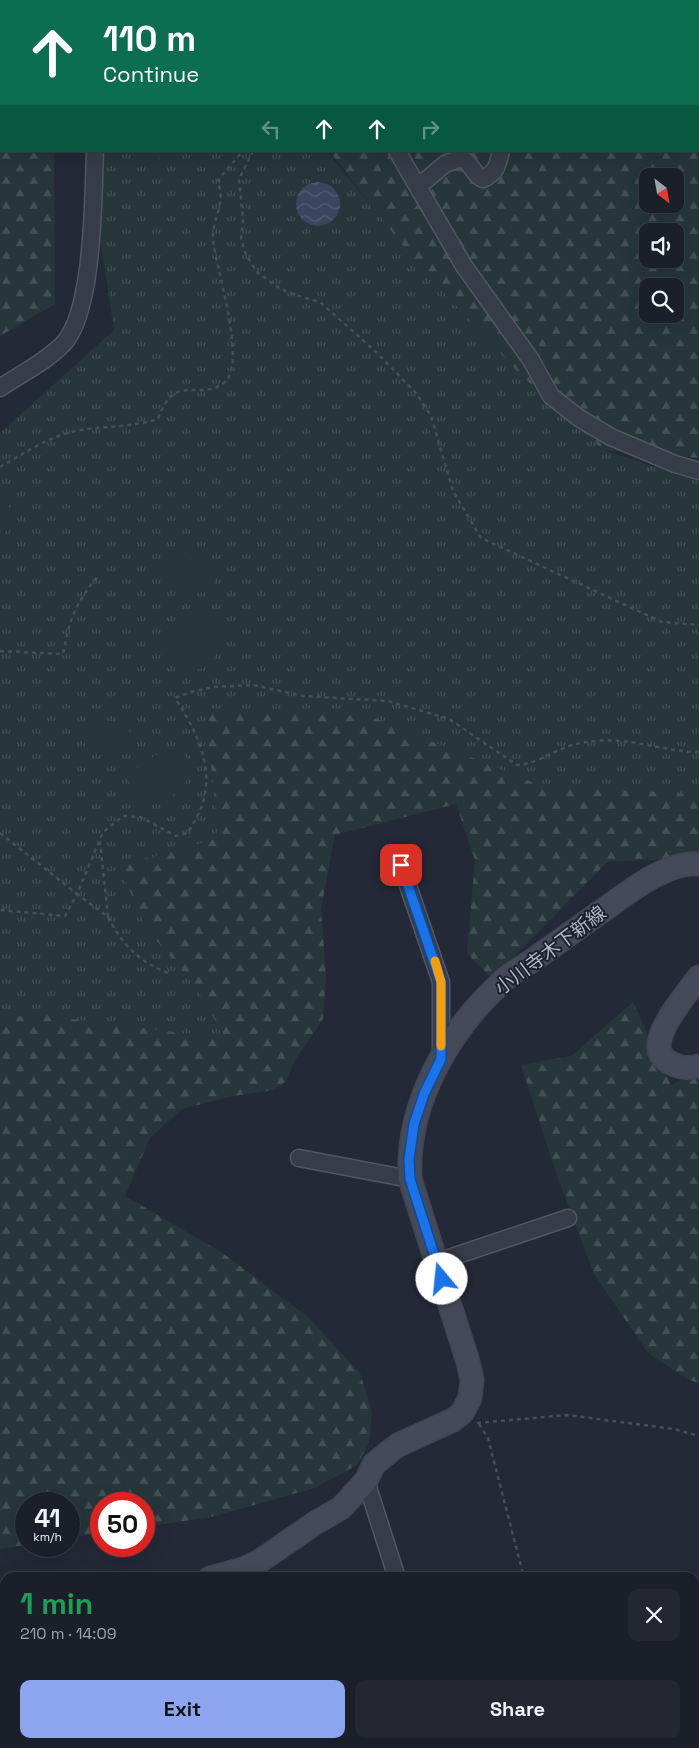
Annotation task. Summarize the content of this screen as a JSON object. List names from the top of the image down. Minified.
{"streets":{"main road":["小川寺木下新線"]},"north":"bottom right","page":{"turn":["110 m","Continue"],"speed":"41 km/h","limit":"50","heading":["1 min","210 m · 14:09"],"buttons":["Exit","Share"]}}
